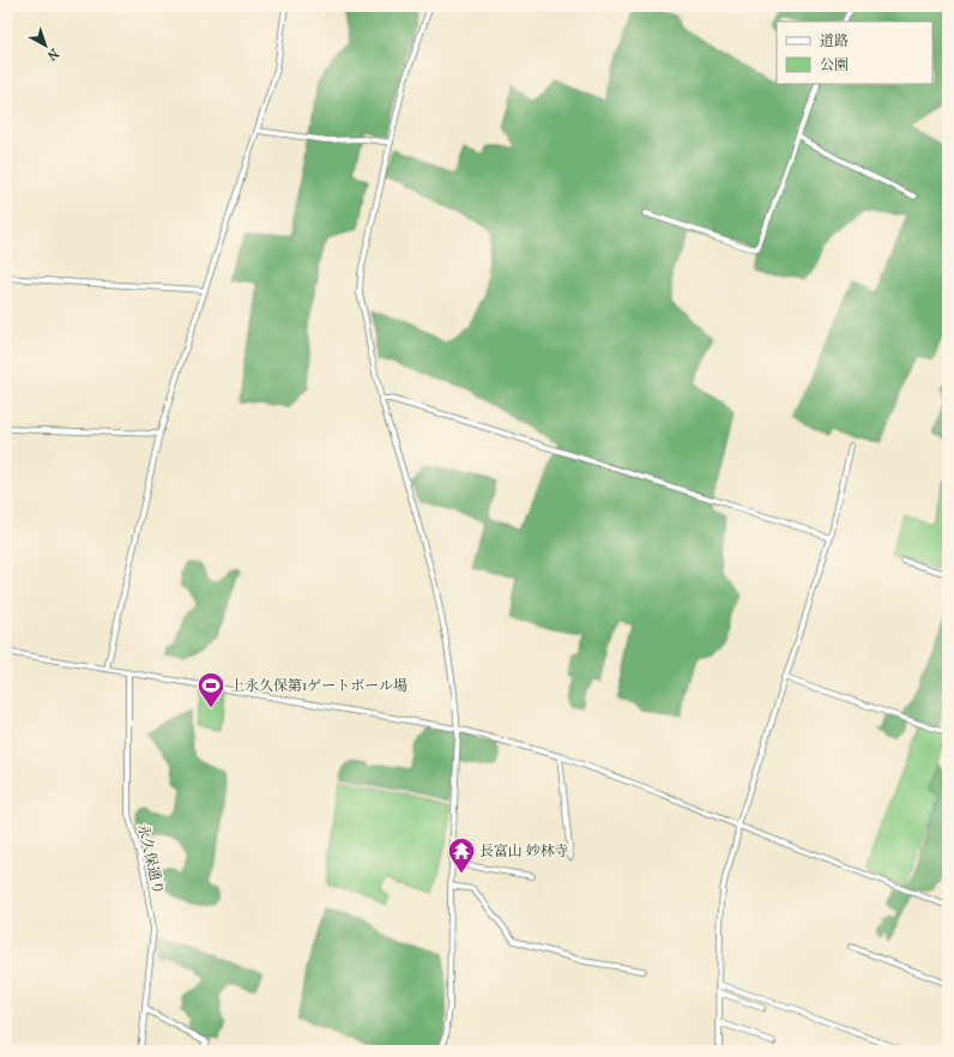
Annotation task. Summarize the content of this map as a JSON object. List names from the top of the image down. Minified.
{"streets":{"street":["永久保通り"]},"places":{"sports":["上永久保第1ゲートボール場"],"temple":["長富山 妙林寺"]},"legend":["道路","公園"],"north":"bottom right"}
